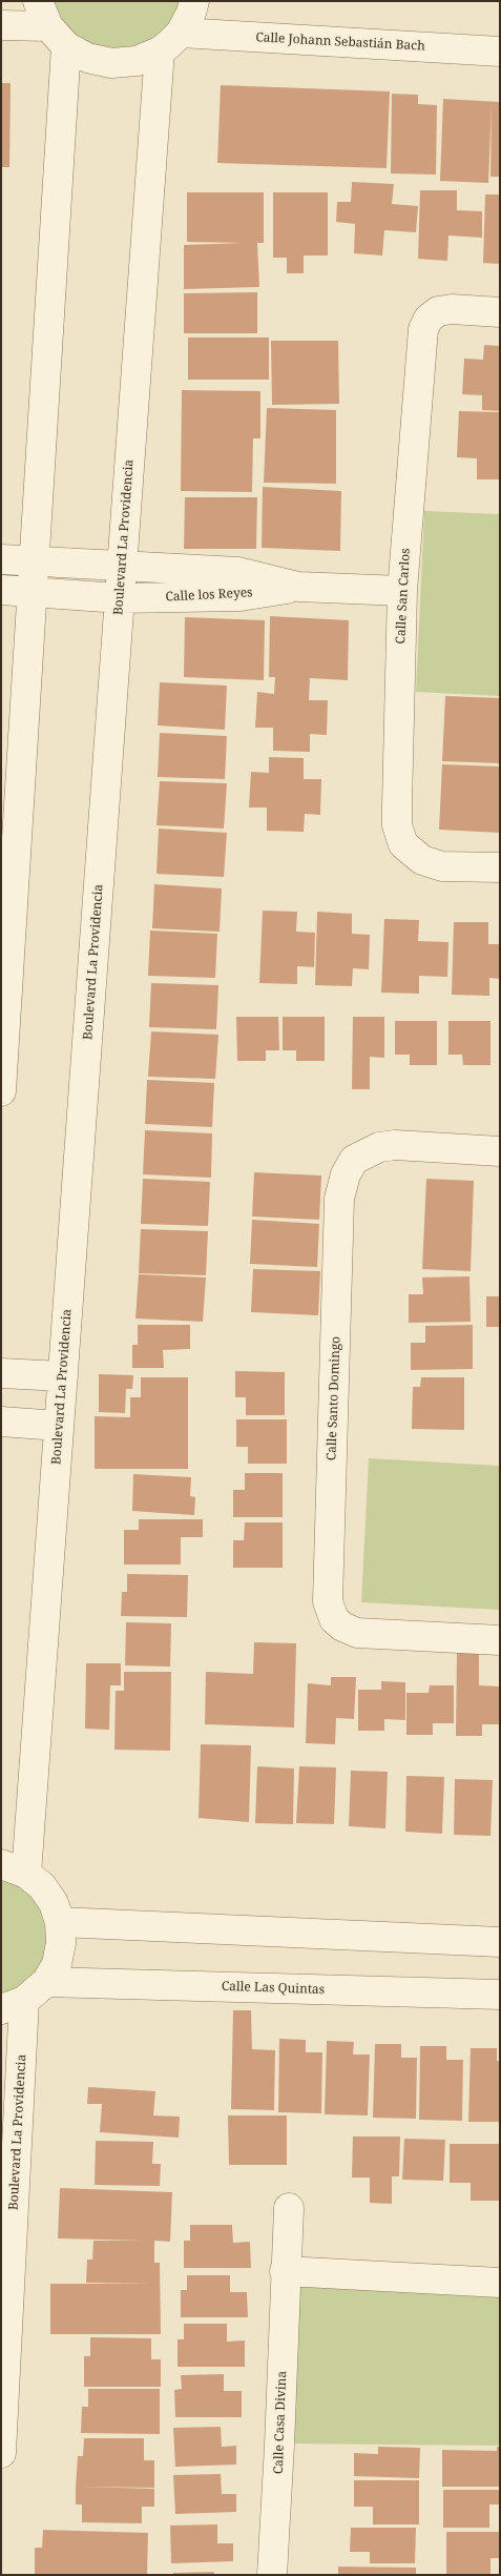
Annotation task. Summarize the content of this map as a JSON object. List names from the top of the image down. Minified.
{"streets":{"street":["Calle Johann Sebastián Bach","Boulevard La Providencia","Calle los Reyes","Calle San Carlos","Calle Santo Domingo","Calle Las Quintas","Calle Casa Divina"]},"crossings":[["Boulevard La Providencia","Calle los Reyes"],["Calle los Reyes","Calle San Carlos"]]}
